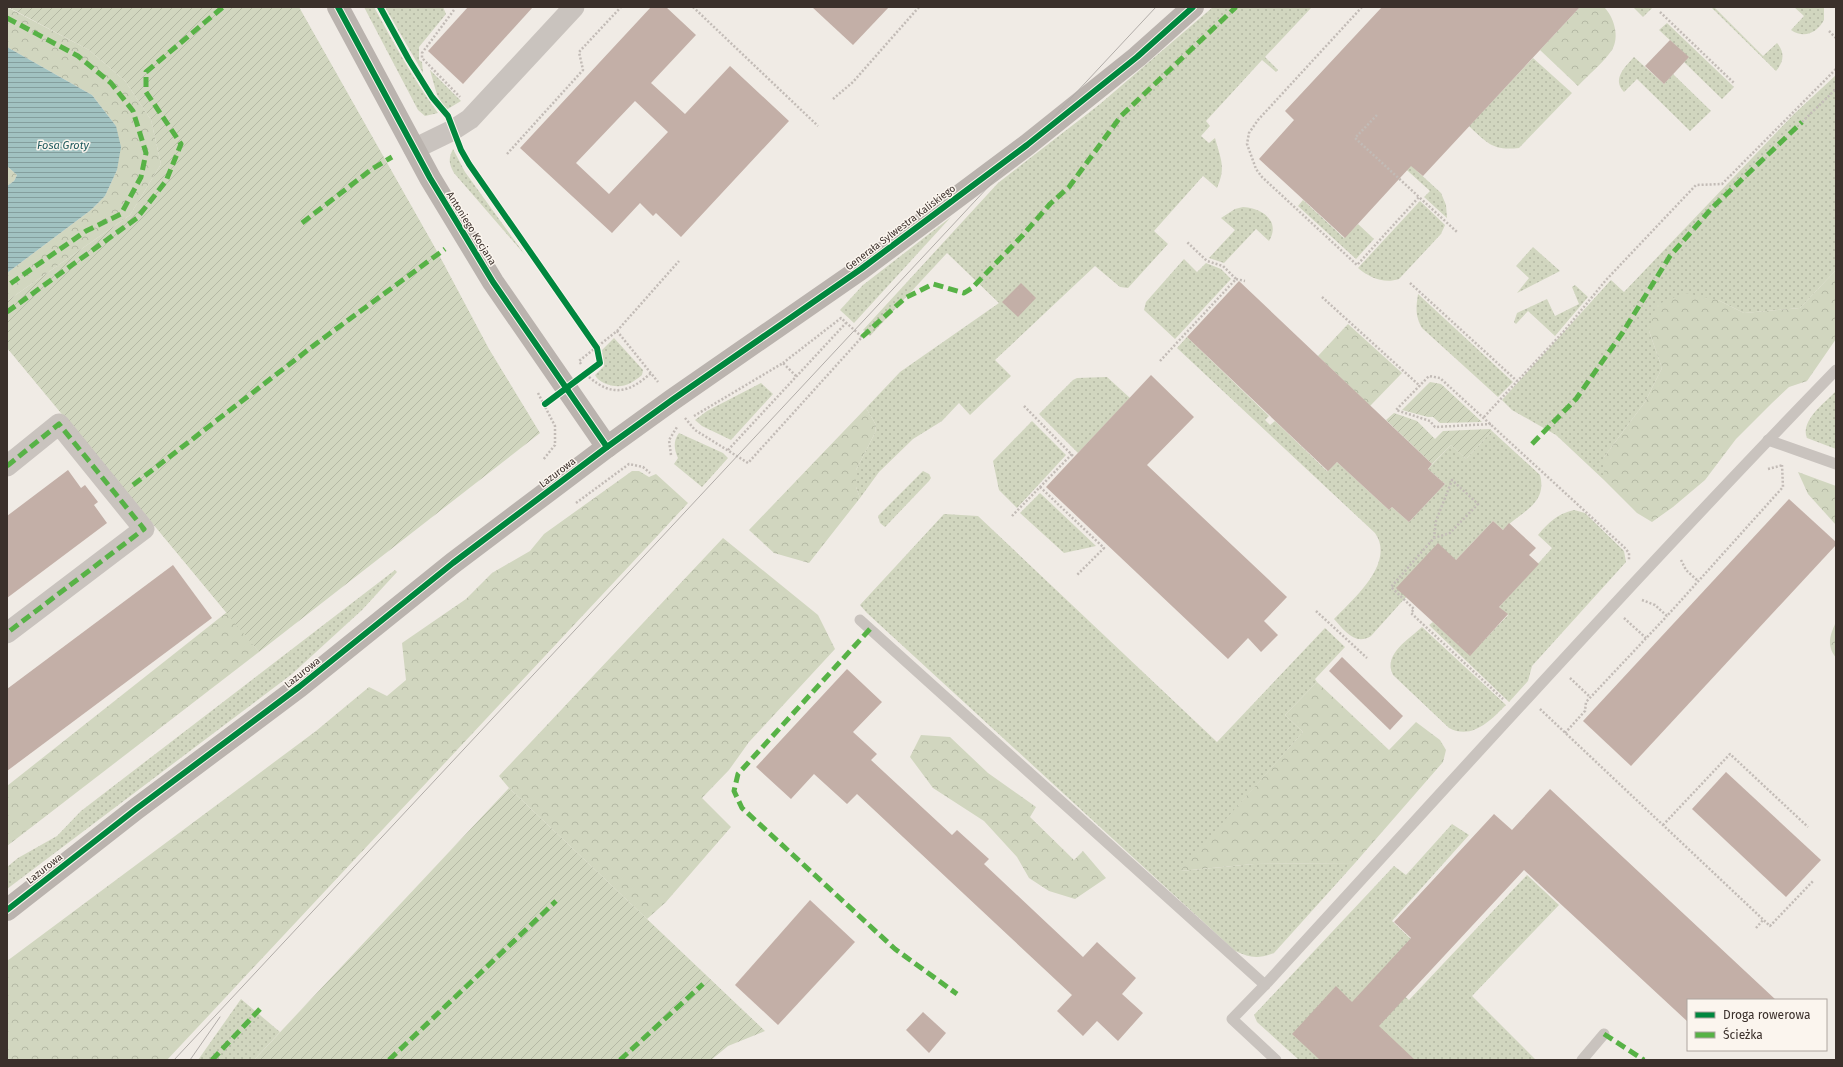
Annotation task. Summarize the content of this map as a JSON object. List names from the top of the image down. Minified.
{"streets":{"street":["Generała Sylwestra Kaliskiego","Antoniego Kocjana","Lazurowa"]},"crossings":[["Generała Sylwestra Kaliskiego","Antoniego Kocjana"],["Generała Sylwestra Kaliskiego","Lazurowa"],["Antoniego Kocjana","Lazurowa"]],"water":["Fosa Groty"],"legend":["Droga rowerowa","Ścieżka"]}
